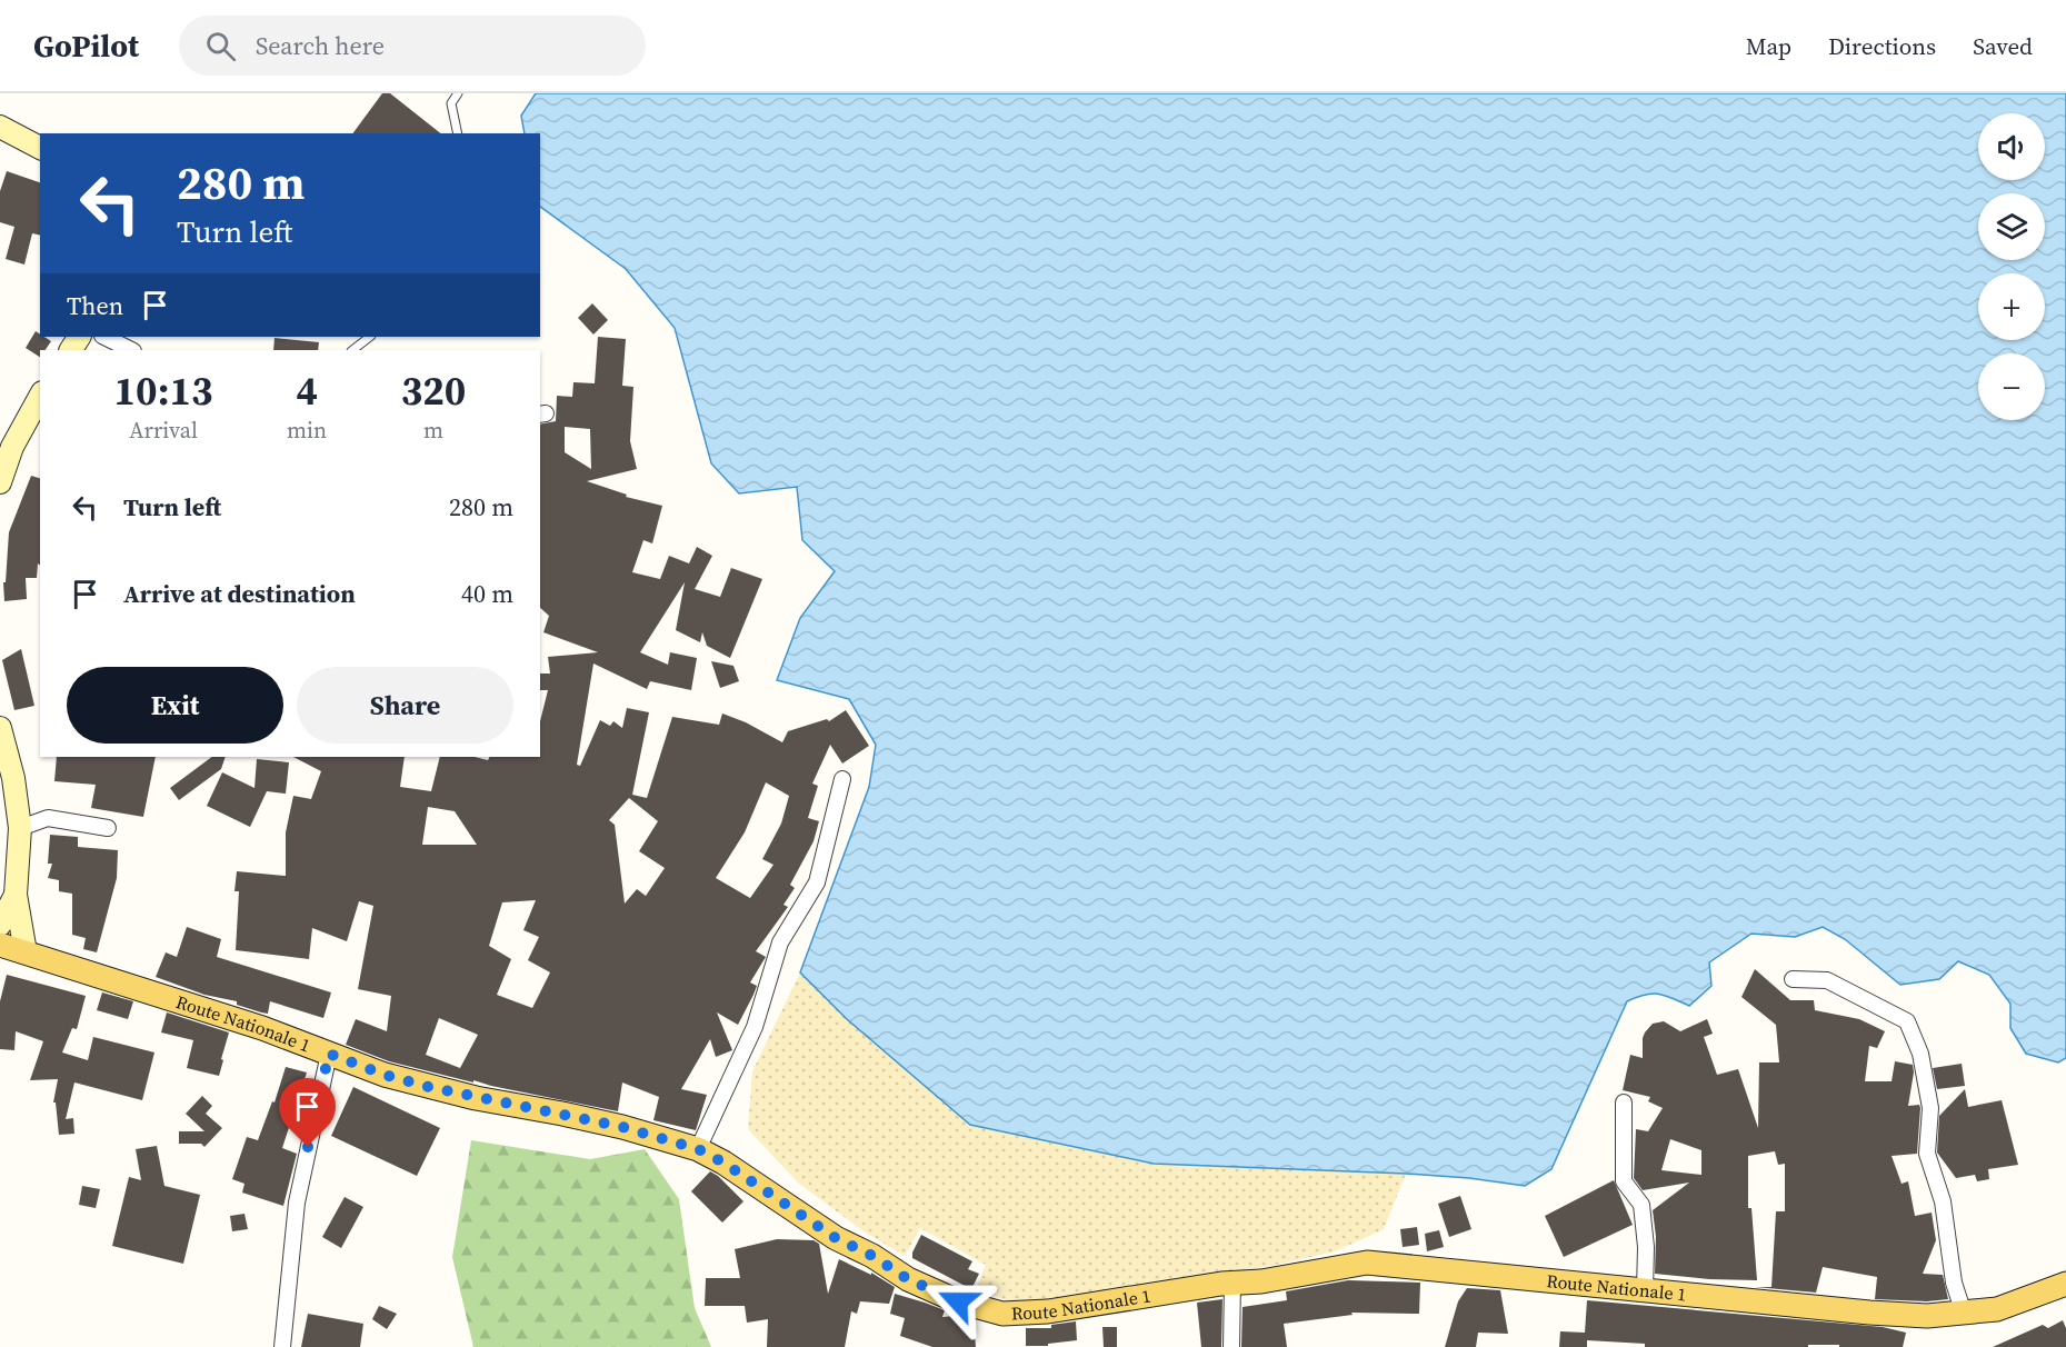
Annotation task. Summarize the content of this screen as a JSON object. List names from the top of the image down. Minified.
{"streets":{"main road":["Route Nationale 1"]},"page":{"header":"GoPilot","search":"Search here","nav":["Map","Directions","Saved"],"map_buttons":["+","−"],"turn":["280 m","Turn left"],"then":"Then","eta":["10:13","Arrival","4","min","320","m"],"list":[{"name":"Turn left","value":"280 m"},{"name":"Arrive at destination","value":"40 m"}],"buttons":["Exit","Share"]}}
